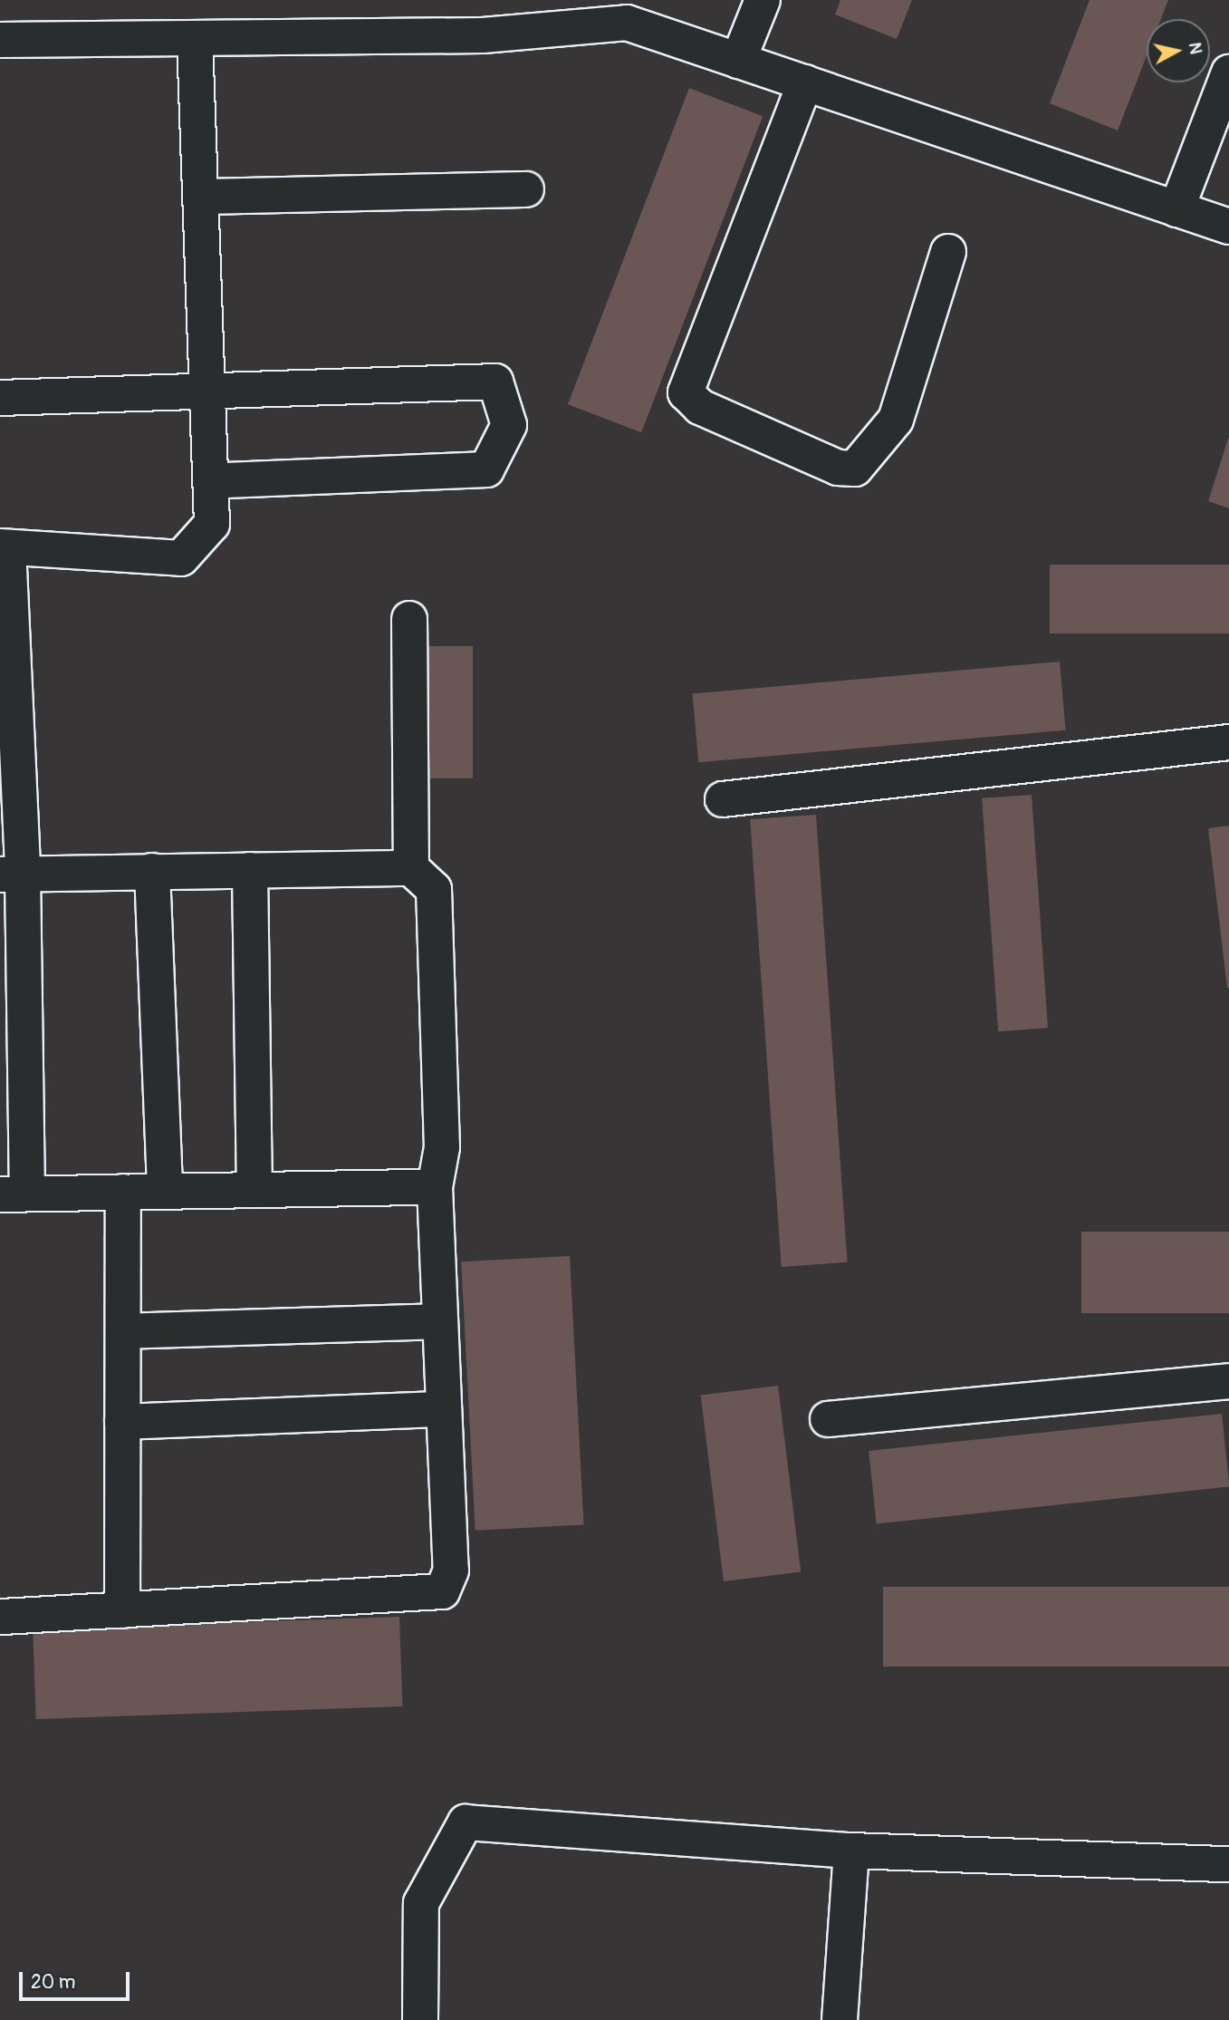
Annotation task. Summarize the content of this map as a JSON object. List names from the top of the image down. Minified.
{"scale_bar":"20 m","north":"right"}
